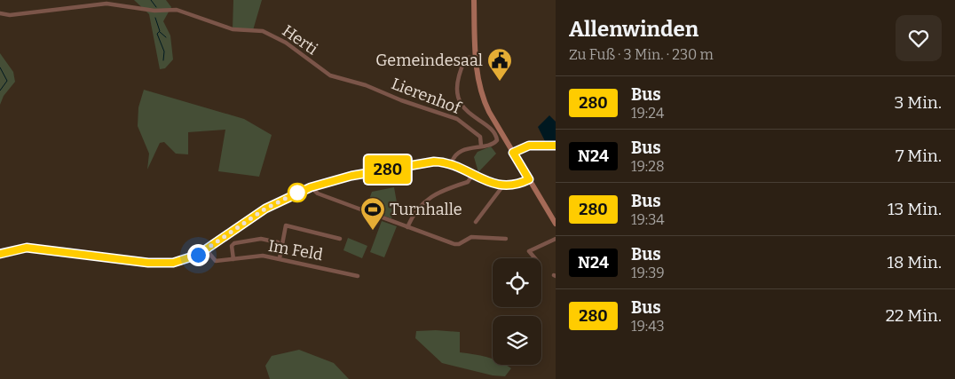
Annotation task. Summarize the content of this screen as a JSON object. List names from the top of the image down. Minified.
{"streets":{"street":["Herti","Lierenhof","Im Feld"]},"crossings":[["Herti","Lierenhof"]],"places":{"public building":["Gemeindesaal"],"sports":["Turnhalle"]},"lines":["bus line 280"],"page":{"on_map":"280","heading":["Allenwinden","Zu Fuß · 3 Min. · 230 m"],"list":[{"mark":"280","name":"Bus","note":"19:24","value":"3 Min."},{"mark":"N24","name":"Bus","note":"19:28","value":"7 Min."},{"mark":"280","name":"Bus","note":"19:34","value":"13 Min."},{"mark":"N24","name":"Bus","note":"19:39","value":"18 Min."},{"mark":"280","name":"Bus","note":"19:43","value":"22 Min."}]}}
